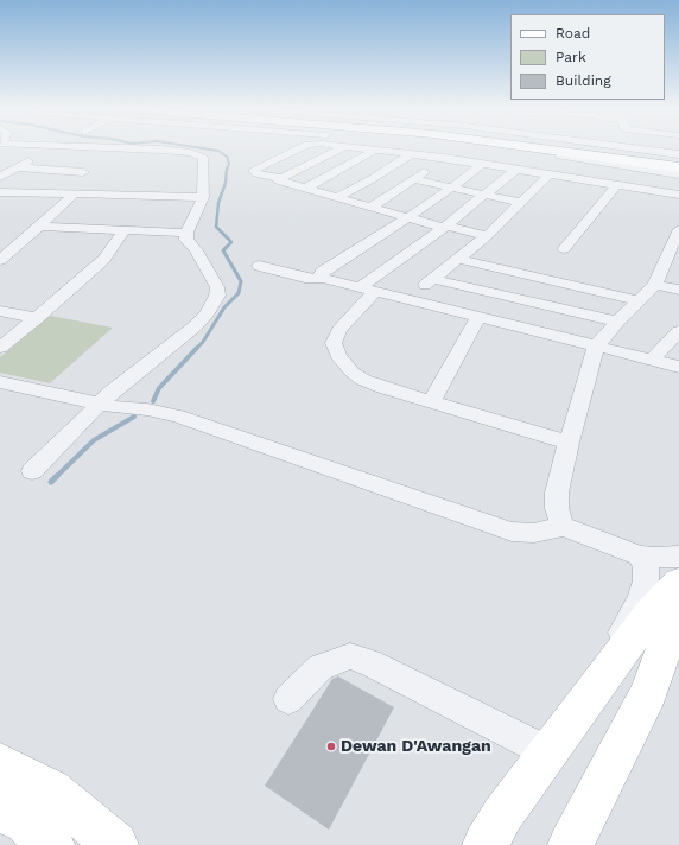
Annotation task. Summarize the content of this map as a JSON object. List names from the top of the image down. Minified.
{"places":["Dewan D'Awangan"],"legend":["Road","Park","Building"]}
